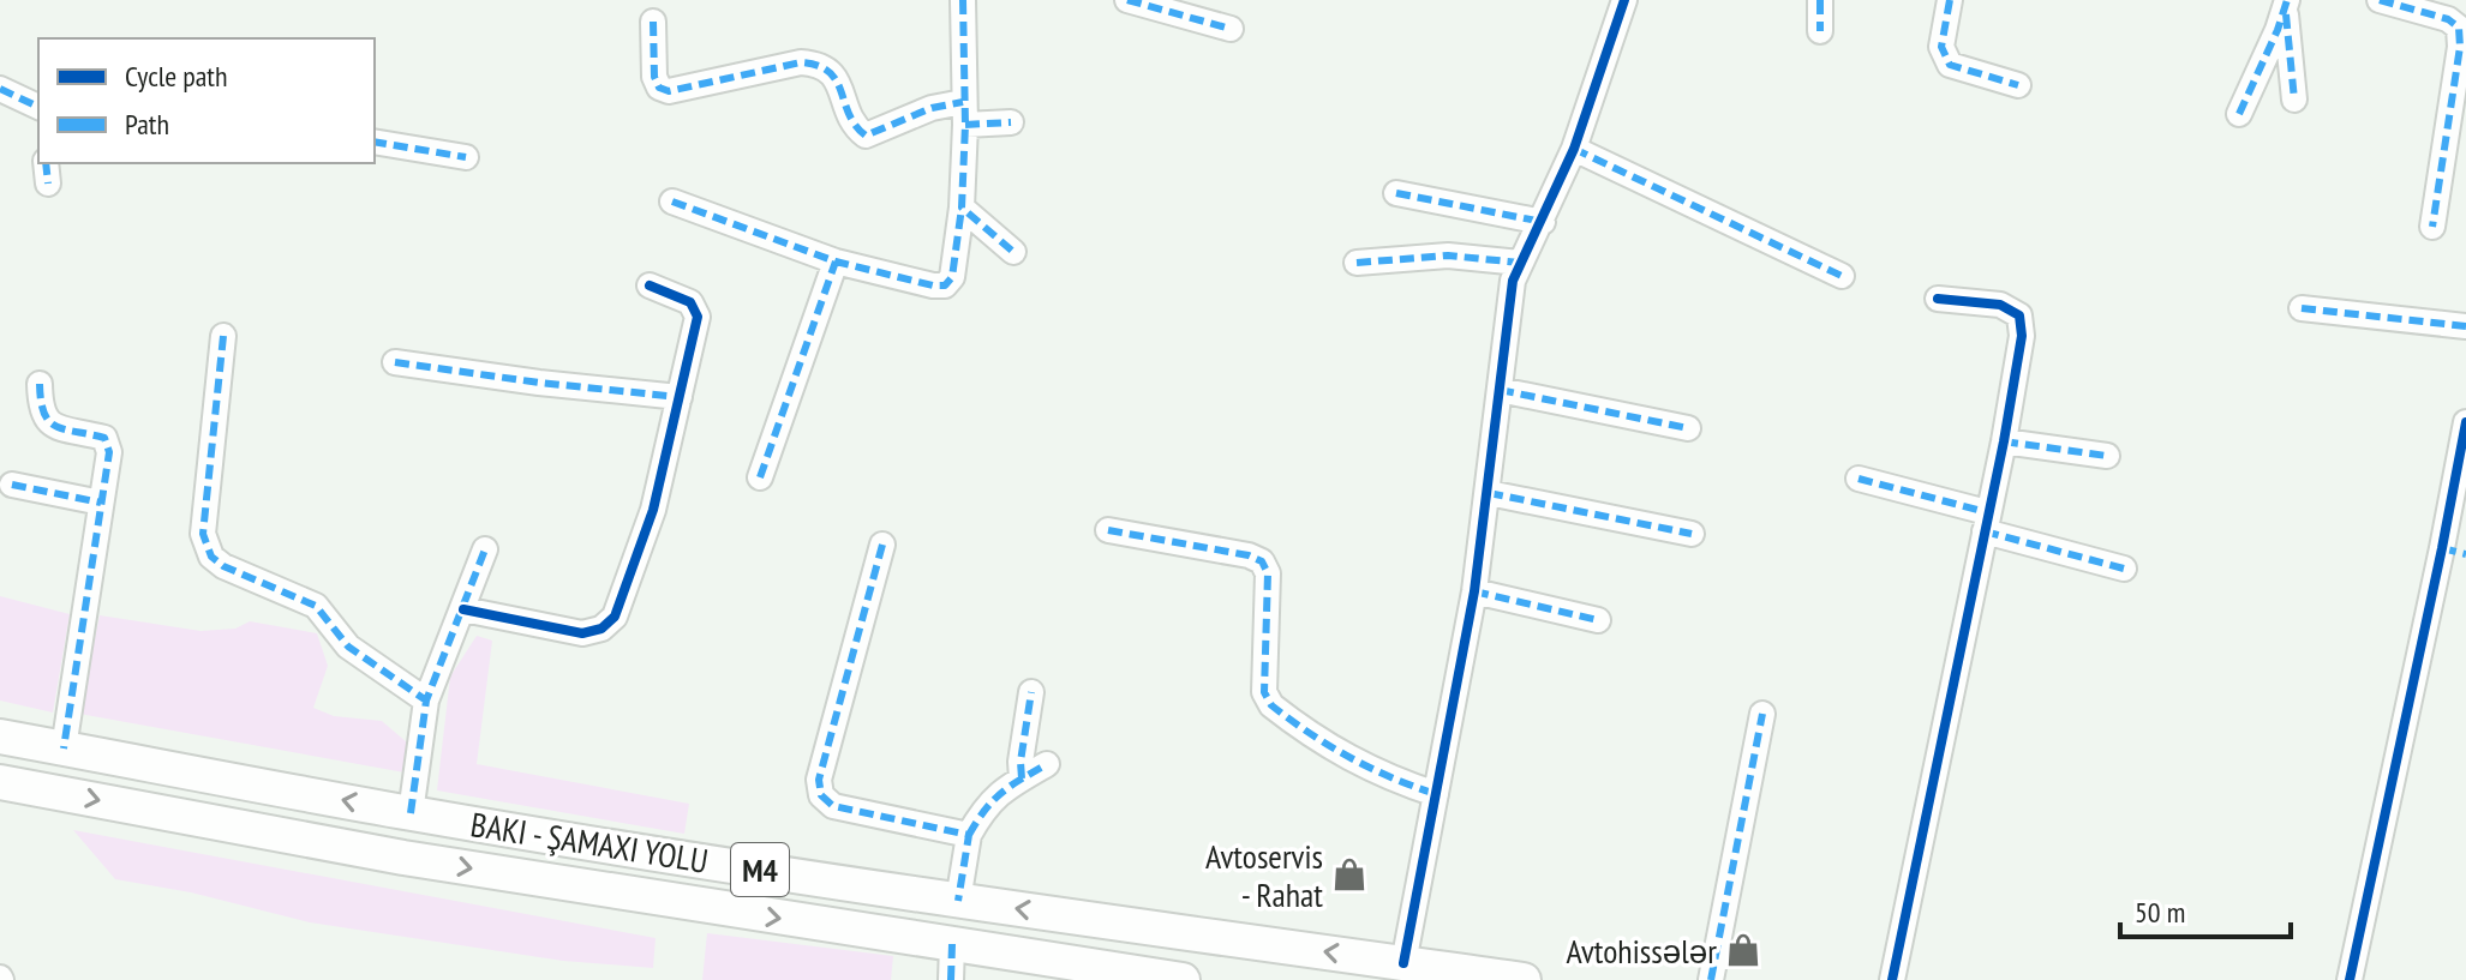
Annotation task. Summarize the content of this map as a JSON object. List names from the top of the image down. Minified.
{"streets":{"highway":["M4"]},"places":{"shop":["Avtoservis - Rahat","Avtohissələr"]},"legend":["Cycle path","Path"],"scale_bar":"50 m"}
